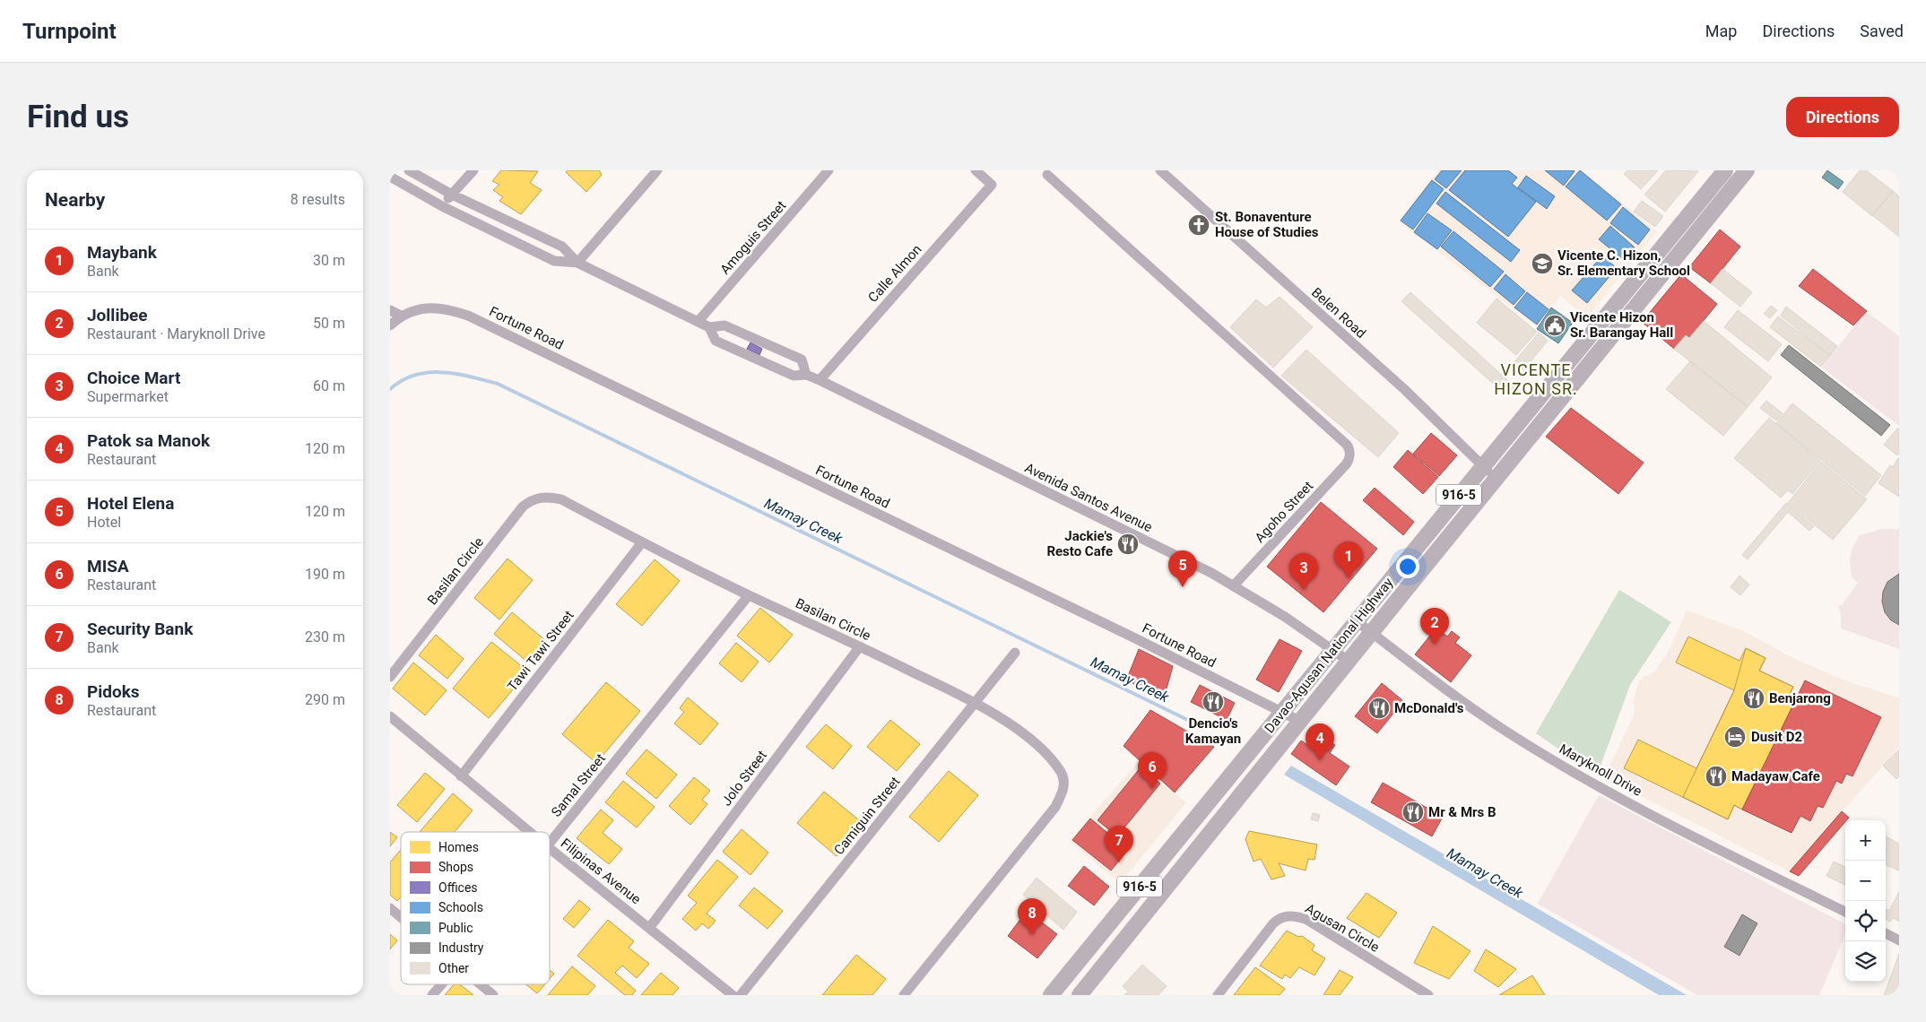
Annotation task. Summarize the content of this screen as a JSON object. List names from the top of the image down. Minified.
{"streets":{"main road":["916-5","Davao-Agusan National Highway"],"street":["Amoguis Street","Calle Almon","Belen Road","Fortune Road","Avenida Santos Avenue","Agoho Street","Basilan Circle","Tawi Tawi Street","Maryknoll Drive","Jolo Street","Samal Street","Camiguin Street","Filipinas Avenue","Agusan Circle"]},"crossings":[["Amoguis Street","Avenida Santos Avenue"],["Calle Almon","Avenida Santos Avenue"],["Belen Road","Davao-Agusan National Highway"],["Fortune Road","Davao-Agusan National Highway"],["Avenida Santos Avenue","Agoho Street"],["Avenida Santos Avenue","Davao-Agusan National Highway"],["Basilan Circle","Tawi Tawi Street"],["Basilan Circle","Jolo Street"],["Basilan Circle","Samal Street"],["Basilan Circle","Camiguin Street"],["Tawi Tawi Street","Filipinas Avenue"],["Davao-Agusan National Highway","Maryknoll Drive"],["Jolo Street","Filipinas Avenue"]],"districts":["VICENTE HIZON SR."],"water":["Mamay Creek"],"places":{"church":["St. Bonaventure House of Studies"],"school or university":["Vicente C. Hizon, Sr. Elementary School"],"public building":["Vicente Hizon Sr. Barangay Hall"],"restaurant":["Jackie's Resto Cafe","Benjarong","Dencio's Kamayan","McDonald's","Madayaw Cafe","Mr & Mrs B"],"hotel":["Dusit D2"]},"legend":["Homes","Shops","Offices","Schools","Public","Industry","Other"],"page":{"header":"Turnpoint","nav":["Map","Directions","Saved"],"buttons":"Directions","title":"Find us","heading":["Nearby","8 results"],"list":[{"mark":"1","name":"Maybank","note":"Bank","value":"30 m"},{"mark":"2","name":"Jollibee","note":"Restaurant · Maryknoll Drive","value":"50 m"},{"mark":"3","name":"Choice Mart","note":"Supermarket","value":"60 m"},{"mark":"4","name":"Patok sa Manok","note":"Restaurant","value":"120 m"},{"mark":"5","name":"Hotel Elena","note":"Hotel","value":"120 m"},{"mark":"6","name":"MISA","note":"Restaurant","value":"190 m"},{"mark":"7","name":"Security Bank","note":"Bank","value":"230 m"},{"mark":"8","name":"Pidoks","note":"Restaurant","value":"290 m"}],"pins":["1","5","3","2","4","6","7","8"],"map_buttons":["+","−"]}}
